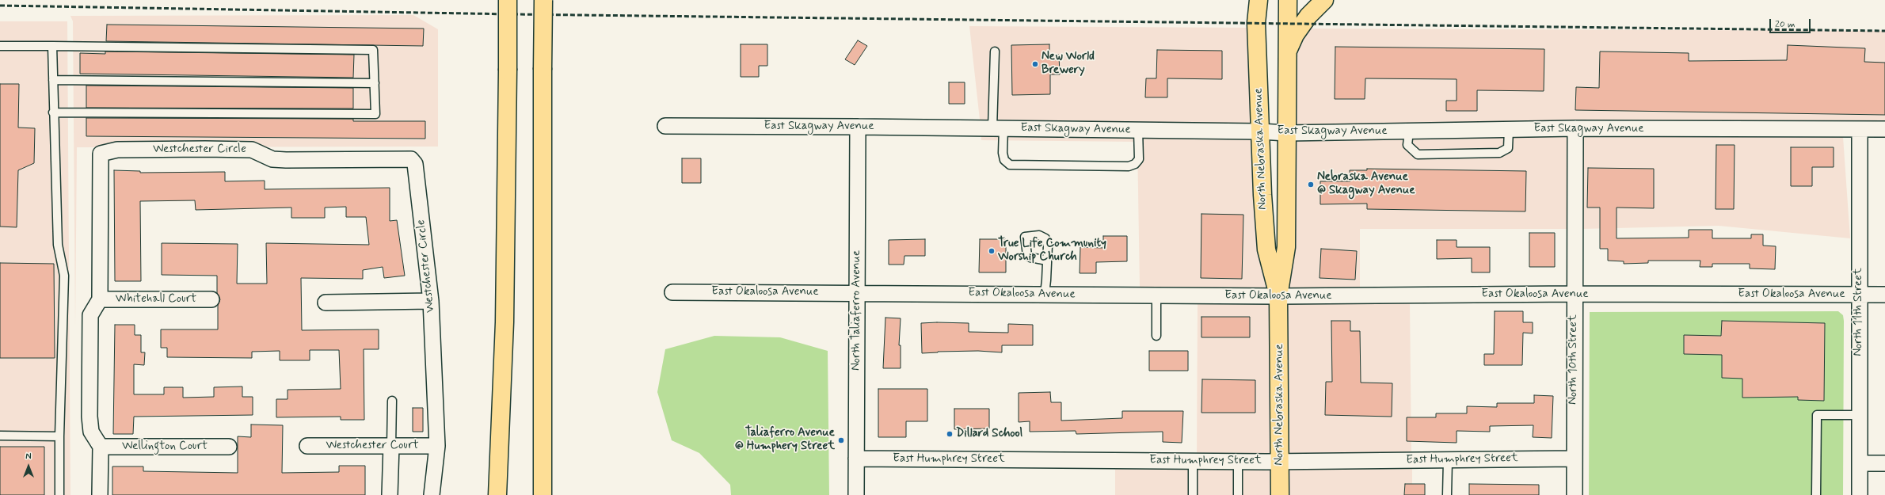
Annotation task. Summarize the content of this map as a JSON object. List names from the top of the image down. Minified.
{"streets":{"main road":["North Nebraska Avenue"],"street":["East Skagway Avenue","Westchester Circle","East Okaloosa Avenue","Whitehall Court","North Taliaferro Avenue","North 11th Street","North 10th Street","Westchester Court","Wellington Court","East Humphrey Street"]},"crossings":[["East Skagway Avenue","North Nebraska Avenue"],["East Skagway Avenue","North Taliaferro Avenue"],["East Skagway Avenue","North 11th Street"],["East Skagway Avenue","North 10th Street"],["North Nebraska Avenue","East Okaloosa Avenue"],["North Nebraska Avenue","East Humphrey Street"],["Westchester Circle","Whitehall Court"],["Westchester Circle","Westchester Court"],["East Okaloosa Avenue","North Taliaferro Avenue"],["East Okaloosa Avenue","North 11th Street"],["East Okaloosa Avenue","North 10th Street"],["North Taliaferro Avenue","East Humphrey Street"],["North 10th Street","East Humphrey Street"]],"places":["New World Brewery","Nebraska Avenue @ Skagway Avenue","True Life Community Worship Church","Dillard School","Taliaferro Avenue @ Humphery Street"],"scale_bar":"20 m","north":"top"}
